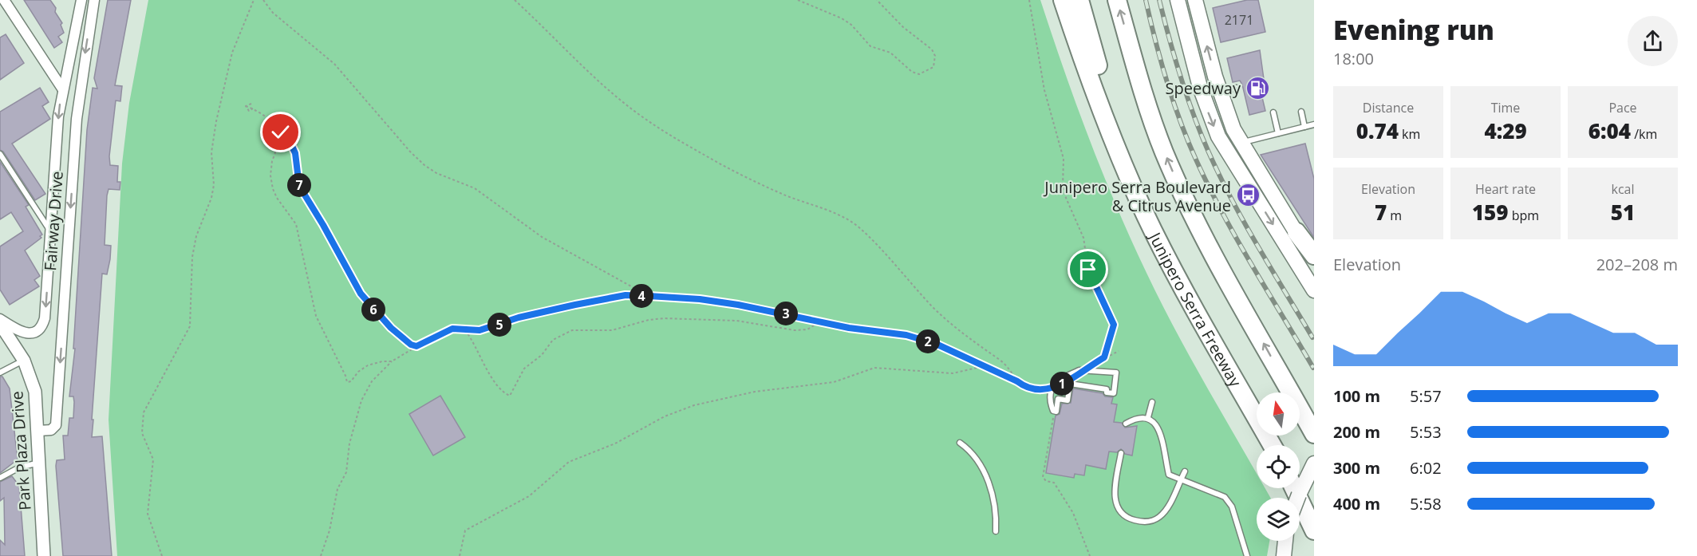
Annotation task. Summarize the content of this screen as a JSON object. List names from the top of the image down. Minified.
{"streets":{"highway":["Junipero Serra Freeway"],"street":["Fairway Drive","Park Plaza Drive"]},"crossings":[["Fairway Drive","Park Plaza Drive"]],"one_way":["Fairway Drive"],"places":{"fuel station":["Speedway"],"bus stop":["Junipero Serra Boulevard & Citrus Avenue"]},"house_numbers":["2171"],"north":"top","page":{"heading":["Evening run","18:00"],"stats":[["Distance","0.74 km"],["Time","4:29"],["Pace","6:04 /km"],["Elevation","7 m"],["Heart rate","159 bpm"],["kcal","51"]],"pins":["7","4","6","3","5","2","1"],"chart":["Elevation","202–208 m"],"list":[{"name":"100 m","note":"5:57"},{"name":"200 m","note":"5:53"},{"name":"300 m","note":"6:02"},{"name":"400 m","note":"5:58"}]}}
